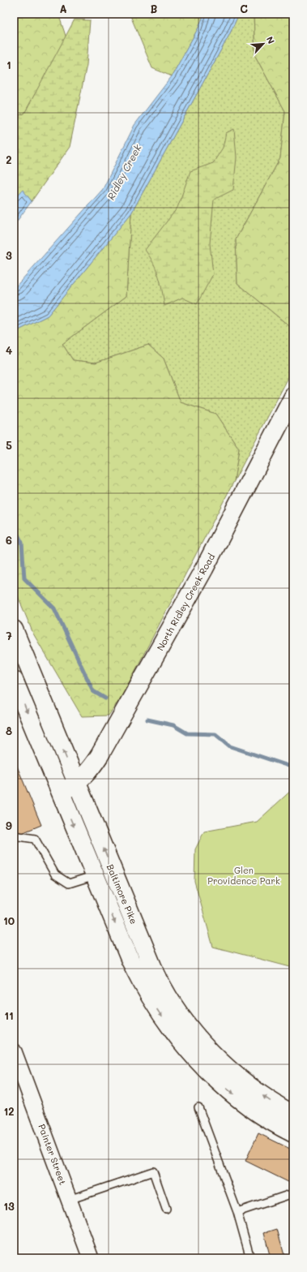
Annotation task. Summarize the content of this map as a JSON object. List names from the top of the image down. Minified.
{"streets":{"main road":["North Ridley Creek Road","Baltimore Pike"],"street":["Painter Street"]},"crossings":[["North Ridley Creek Road","Baltimore Pike"]],"water":["Ridley Creek"],"parks":["Glen Providence Park"],"north":"top right","grid":{"columns":["A","B","C"],"rows":["1","2","3","4","5","6","7","8","9","10","11","12","13"]}}
